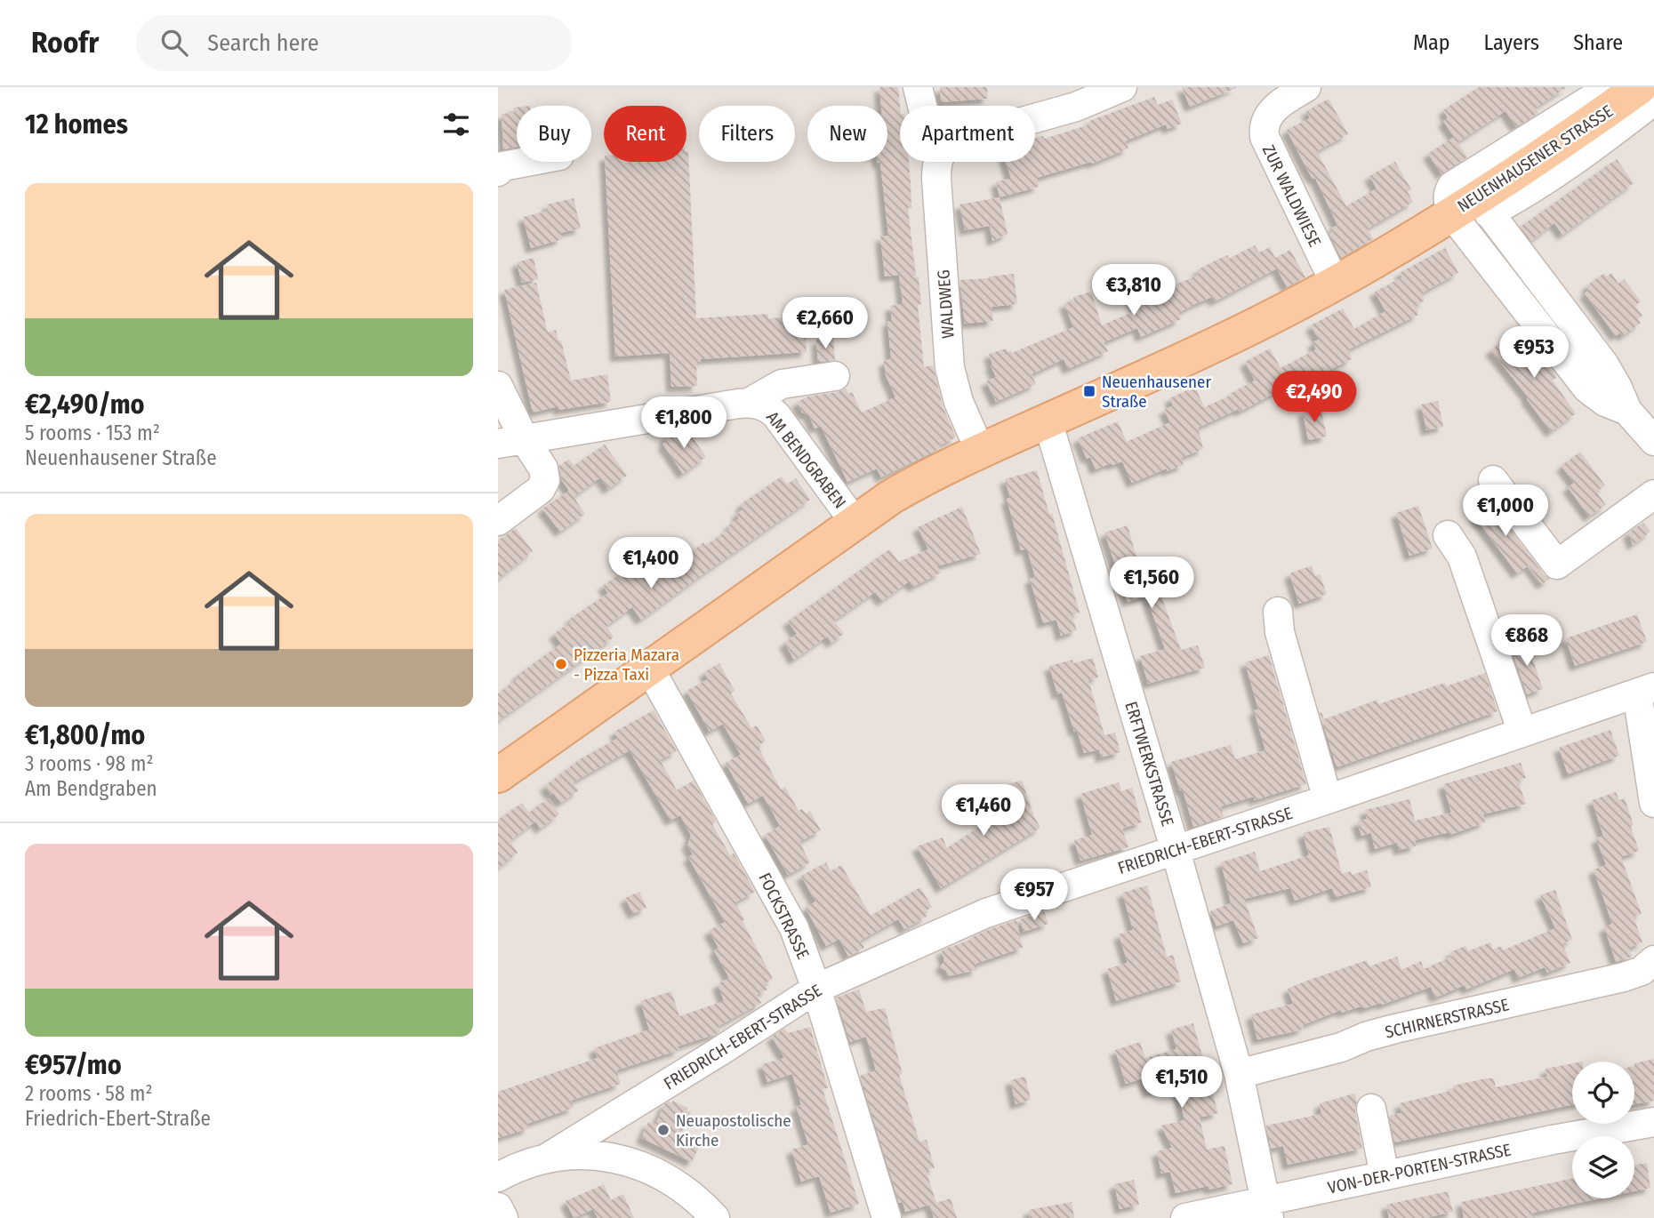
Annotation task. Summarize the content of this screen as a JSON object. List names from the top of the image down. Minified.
{"streets":{"main road":["NEUENHAUSENER STRASSE"],"street":["ZUR WALDWIESE","WALDWEG","AM BENDGRABEN","ERFTWERKSTRASSE","FRIEDRICH-EBERT-STRASSE","FOCKSTRASSE","SCHIRNERSTRASSE","VON-DER-PORTEN-STRASSE"]},"crossings":[["NEUENHAUSENER STRASSE","ZUR WALDWIESE"],["NEUENHAUSENER STRASSE","WALDWEG"],["NEUENHAUSENER STRASSE","AM BENDGRABEN"],["NEUENHAUSENER STRASSE","ERFTWERKSTRASSE"],["NEUENHAUSENER STRASSE","FOCKSTRASSE"],["ERFTWERKSTRASSE","FRIEDRICH-EBERT-STRASSE"],["ERFTWERKSTRASSE","SCHIRNERSTRASSE"],["ERFTWERKSTRASSE","VON-DER-PORTEN-STRASSE"],["FRIEDRICH-EBERT-STRASSE","FOCKSTRASSE"]],"places":{"transit":["Neuenhausener Straße"],"other":["Pizzeria Mazara - Pizza Taxi","Neuapostolische Kirche"]},"page":{"header":"Roofr","search":"Search here","nav":["Map","Layers","Share"],"heading":"12 homes","chip":["Buy","Rent","Filters","New","Apartment"],"list":[{"name":"€2,490/mo","note":"5 rooms · 153 m² · Neuenhausener Straße"},{"name":"€1,800/mo","note":"3 rooms · 98 m² · Am Bendgraben"},{"name":"€957/mo","note":"2 rooms · 58 m² · Friedrich-Ebert-Straße"}],"price":["€3,810","€2,660","€953","€2,490","€1,800","€1,000","€1,400","€1,560","€868","€1,460","€957","€1,510"]}}
